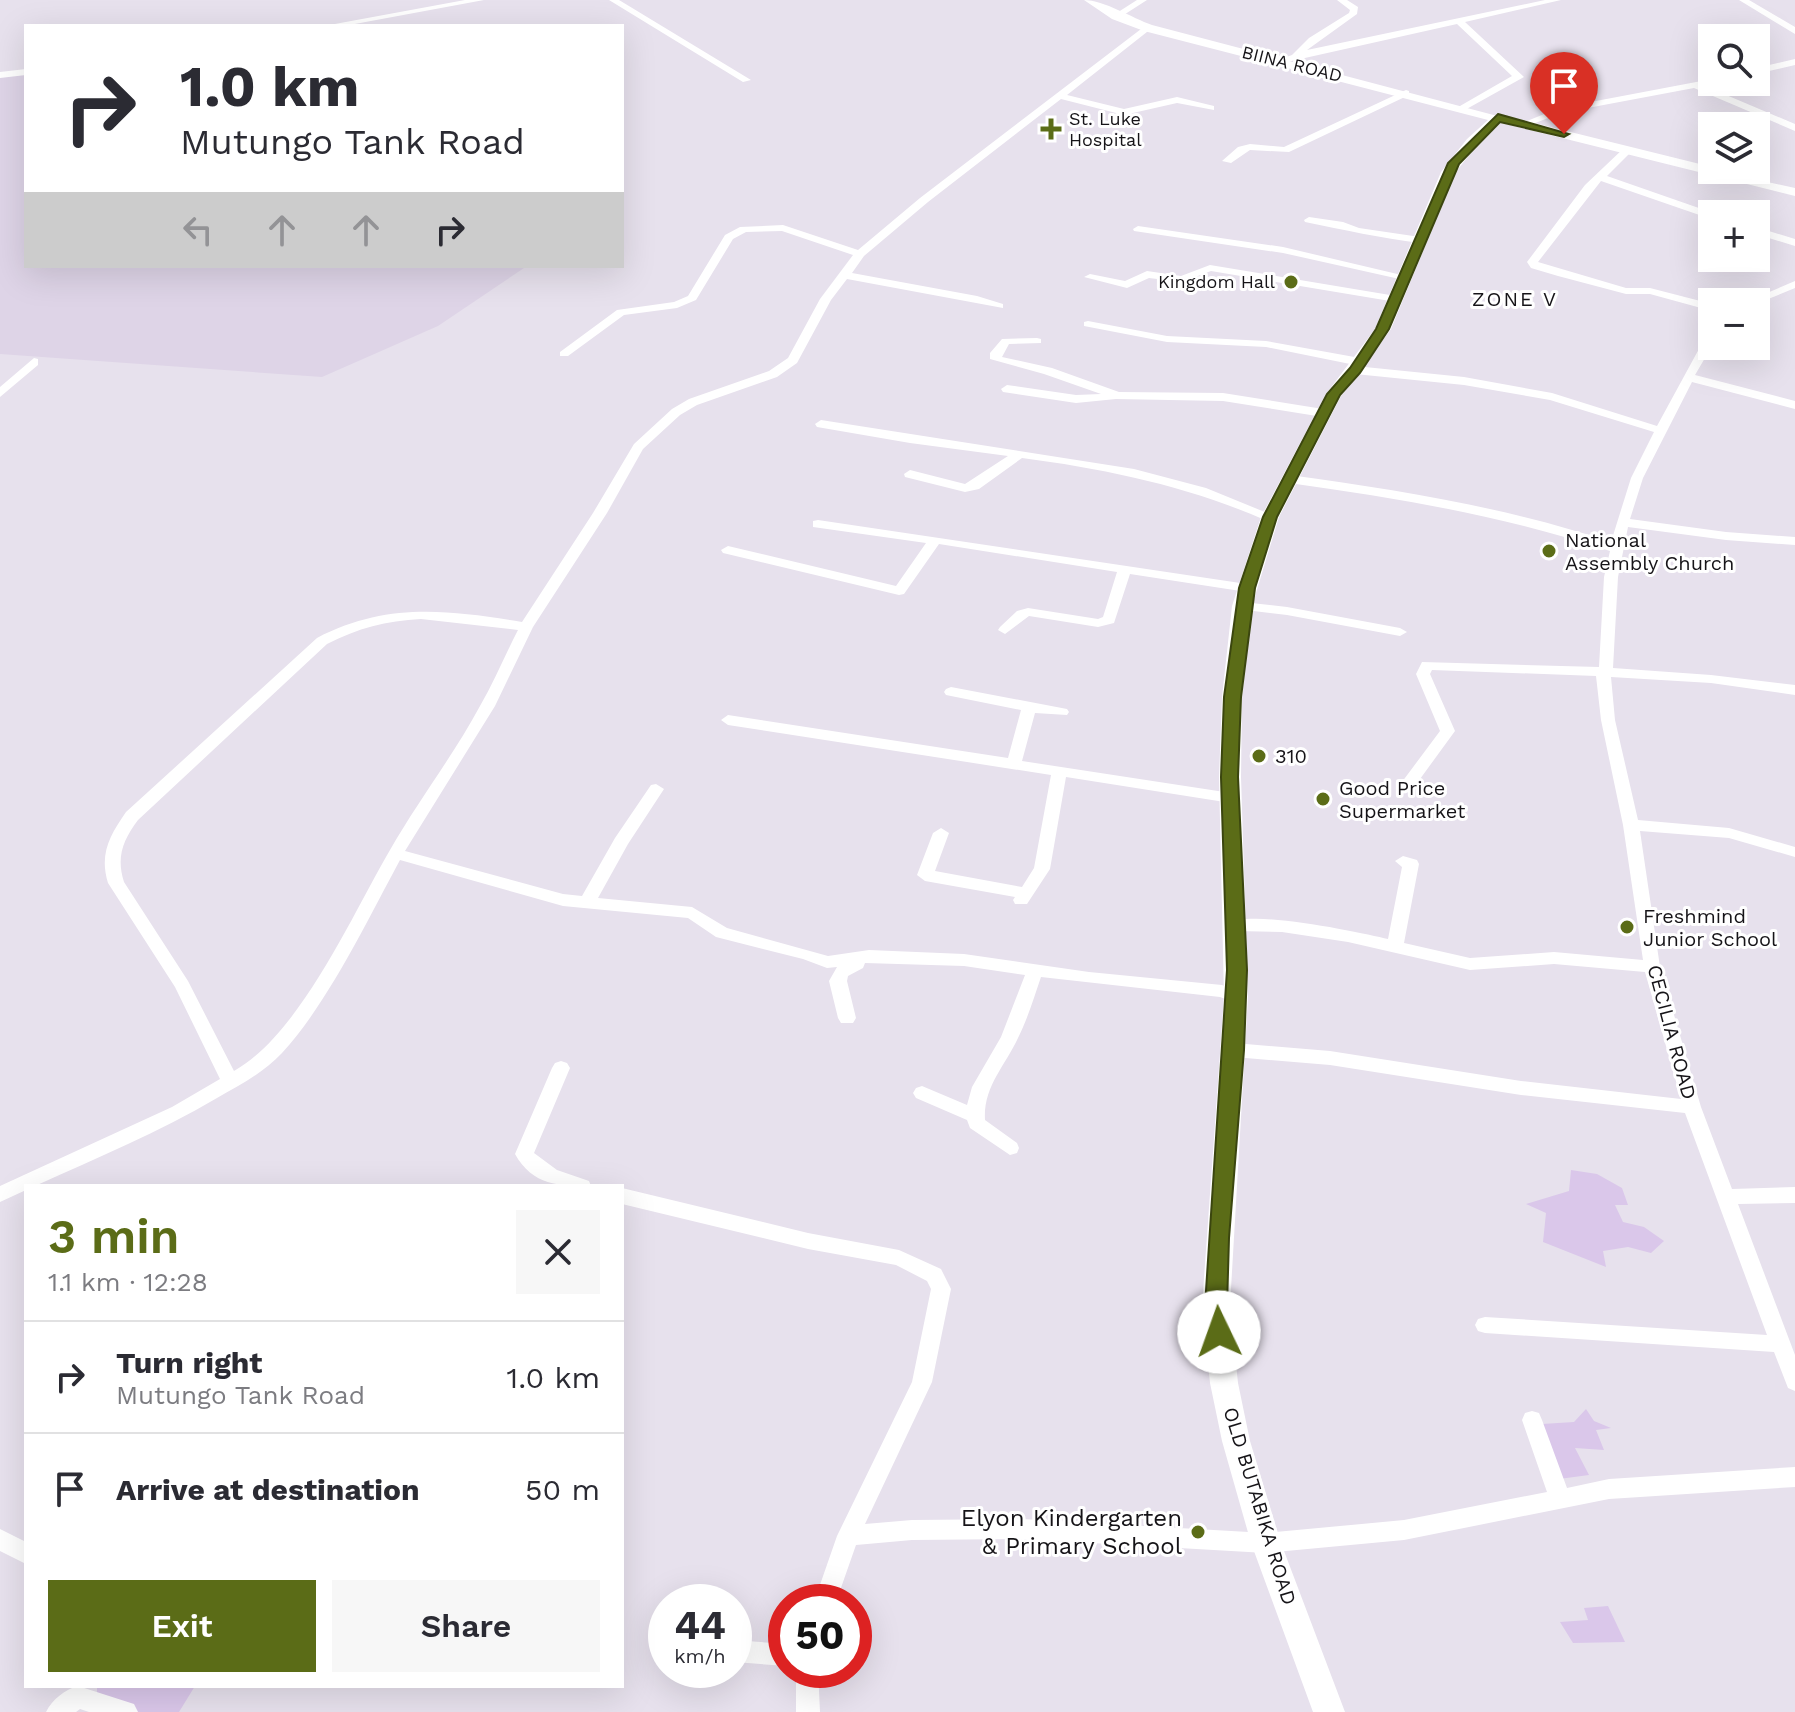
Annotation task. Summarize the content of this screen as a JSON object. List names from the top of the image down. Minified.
{"streets":{"main road":["BIINA ROAD","OLD BUTABIKA ROAD"],"street":["CECILIA ROAD"]},"crossings":[["BIINA ROAD","OLD BUTABIKA ROAD"]],"districts":["ZONE V"],"places":{"health":["St. Luke Hospital"],"other":["Kingdom Hall","National Assembly Church","310","Good Price Supermarket","Freshmind Junior School","Elyon Kindergarten & Primary School"]},"page":{"map_buttons":["+","−"],"turn":["1.0 km","Mutungo Tank Road"],"heading":["3 min","1.1 km · 12:28"],"list":[{"name":"Turn right","note":"Mutungo Tank Road","value":"1.0 km"},{"name":"Arrive at destination","value":"50 m"}],"buttons":["Exit","Share"],"speed":"44 km/h","limit":"50"}}
